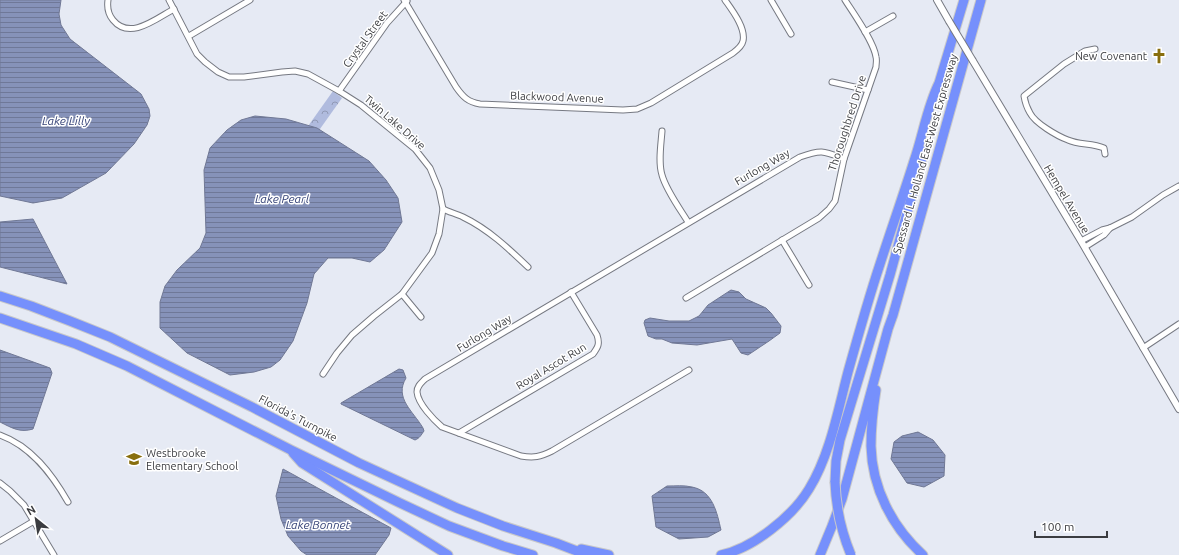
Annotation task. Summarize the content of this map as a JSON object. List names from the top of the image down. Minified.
{"streets":{"highway":["Spessard L. Holland East-West Expressway","Florida's Turnpike"],"street":["Crystal Street","Blackwood Avenue","Twin Lake Drive","Thoroughbred Drive","Furlong Way","Hempel Avenue","Royal Ascot Run"]},"crossings":[["Crystal Street","Blackwood Avenue"],["Crystal Street","Twin Lake Drive"],["Thoroughbred Drive","Furlong Way"],["Furlong Way","Royal Ascot Run"]],"water":["Lake Lilly","Lake Pearl","Lake Bonnet"],"places":{"church":["New Covenant"],"school or university":["Westbrooke Elementary School"]},"scale_bar":"100 m","north":"top left"}
